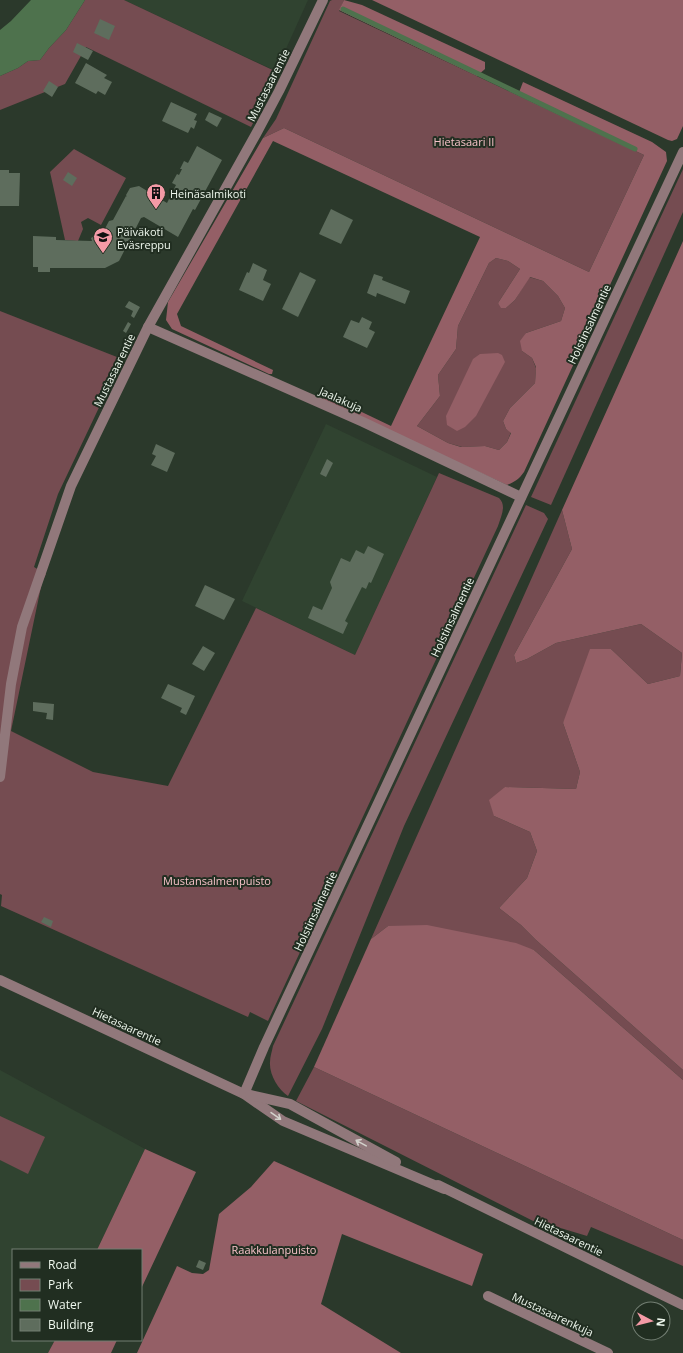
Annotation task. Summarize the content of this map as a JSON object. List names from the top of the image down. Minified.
{"streets":{"street":["Mustasaarentie","Holstinsalmentie","Jaalakuja","Hietasaarentie","Mustasaarenkuja"]},"crossings":[["Mustasaarentie","Jaalakuja"],["Holstinsalmentie","Jaalakuja"],["Holstinsalmentie","Hietasaarentie"]],"parks":["Hietasaari II","Mustansalmenpuisto","Raakkulanpuisto"],"places":{"building":["Heinäsalmikoti"],"school or university":["Päiväkoti Eväsreppu"]},"legend":["Road","Park","Water","Building"],"north":"right"}
